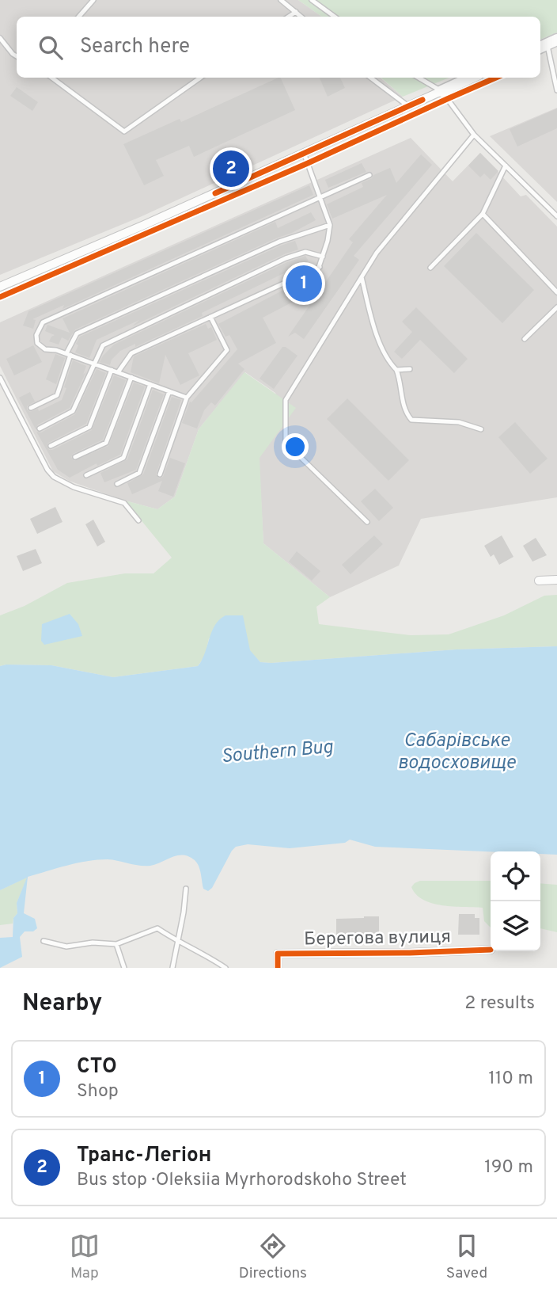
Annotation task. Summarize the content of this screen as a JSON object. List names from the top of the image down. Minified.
{"streets":{"street":["Берегова вулиця"]},"water":["Сабарівське водосховище","Southern Bug"],"page":{"search":"Search here","pins":["2","1"],"heading":["Nearby","2 results"],"list":[{"mark":"1","name":"СТО","note":"Shop","value":"110 m"},{"mark":"2","name":"Транс-Легіон","note":"Bus stop · Oleksiia Myrhorodskoho Street","value":"190 m"}],"nav":["Map","Directions","Saved"]}}
